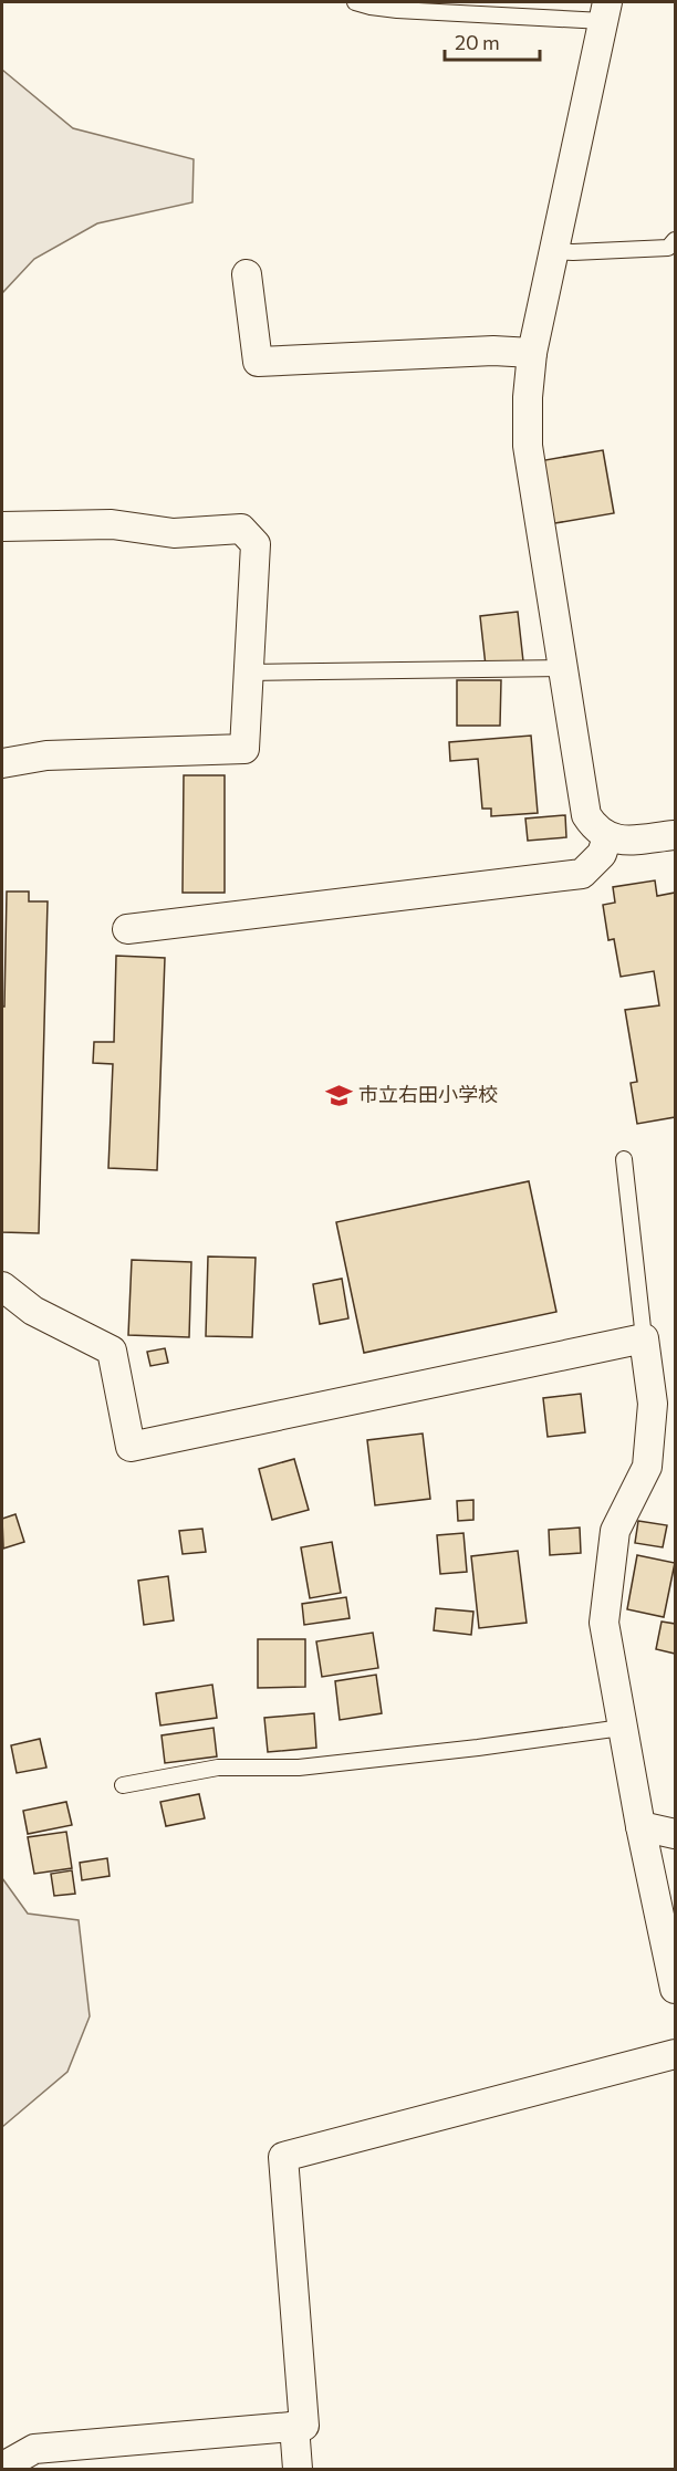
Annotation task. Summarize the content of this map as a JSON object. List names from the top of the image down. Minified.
{"places":{"school or university":["市立右田小学校"]},"scale_bar":"20 m"}
